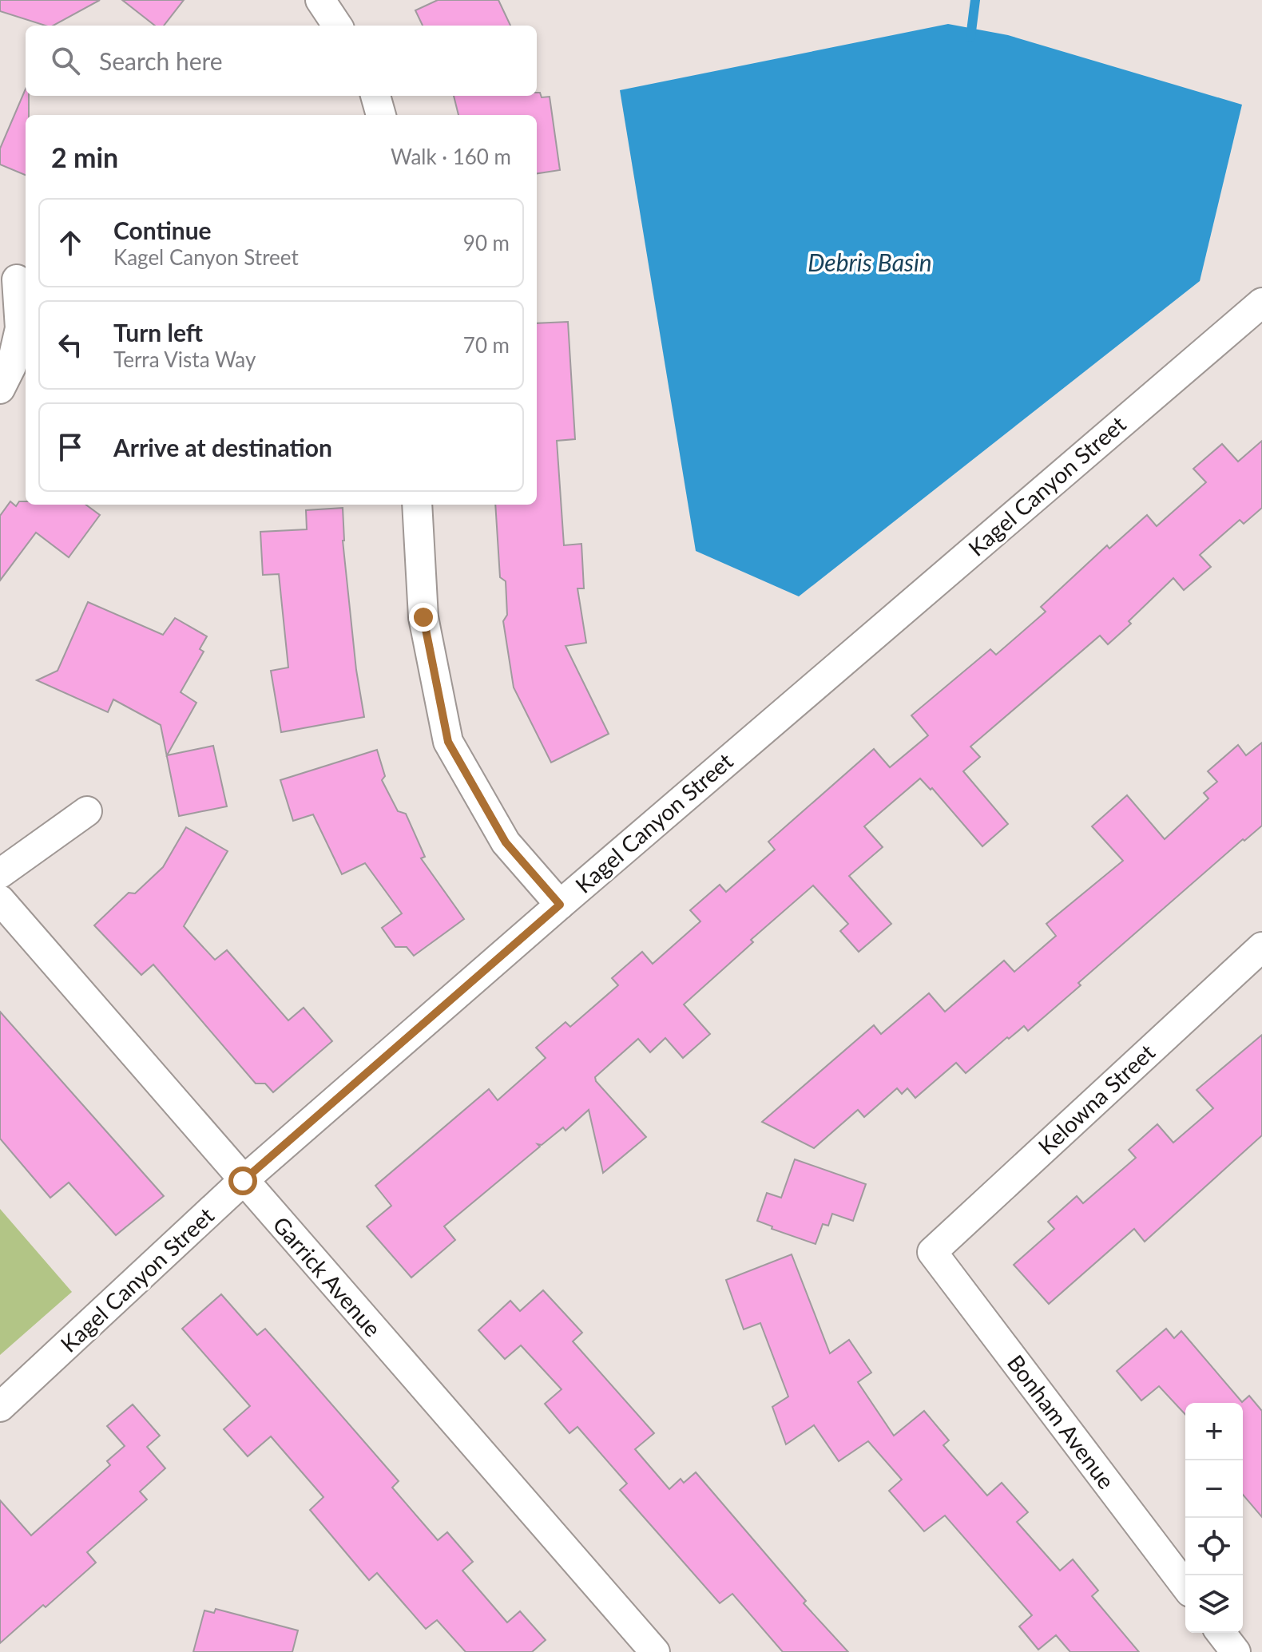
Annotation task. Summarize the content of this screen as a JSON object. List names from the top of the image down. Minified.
{"streets":{"street":["Kagel Canyon Street","Kelowna Street","Garrick Avenue","Bonham Avenue"]},"crossings":[["Kagel Canyon Street","Garrick Avenue"],["Kelowna Street","Bonham Avenue"]],"water":["Debris Basin"],"page":{"search":"Search here","heading":["2 min","Walk · 160 m"],"list":[["Continue","Kagel Canyon Street","90 m"],["Turn left","Terra Vista Way","70 m"],"Arrive at destination"],"map_buttons":["+","−"]}}
